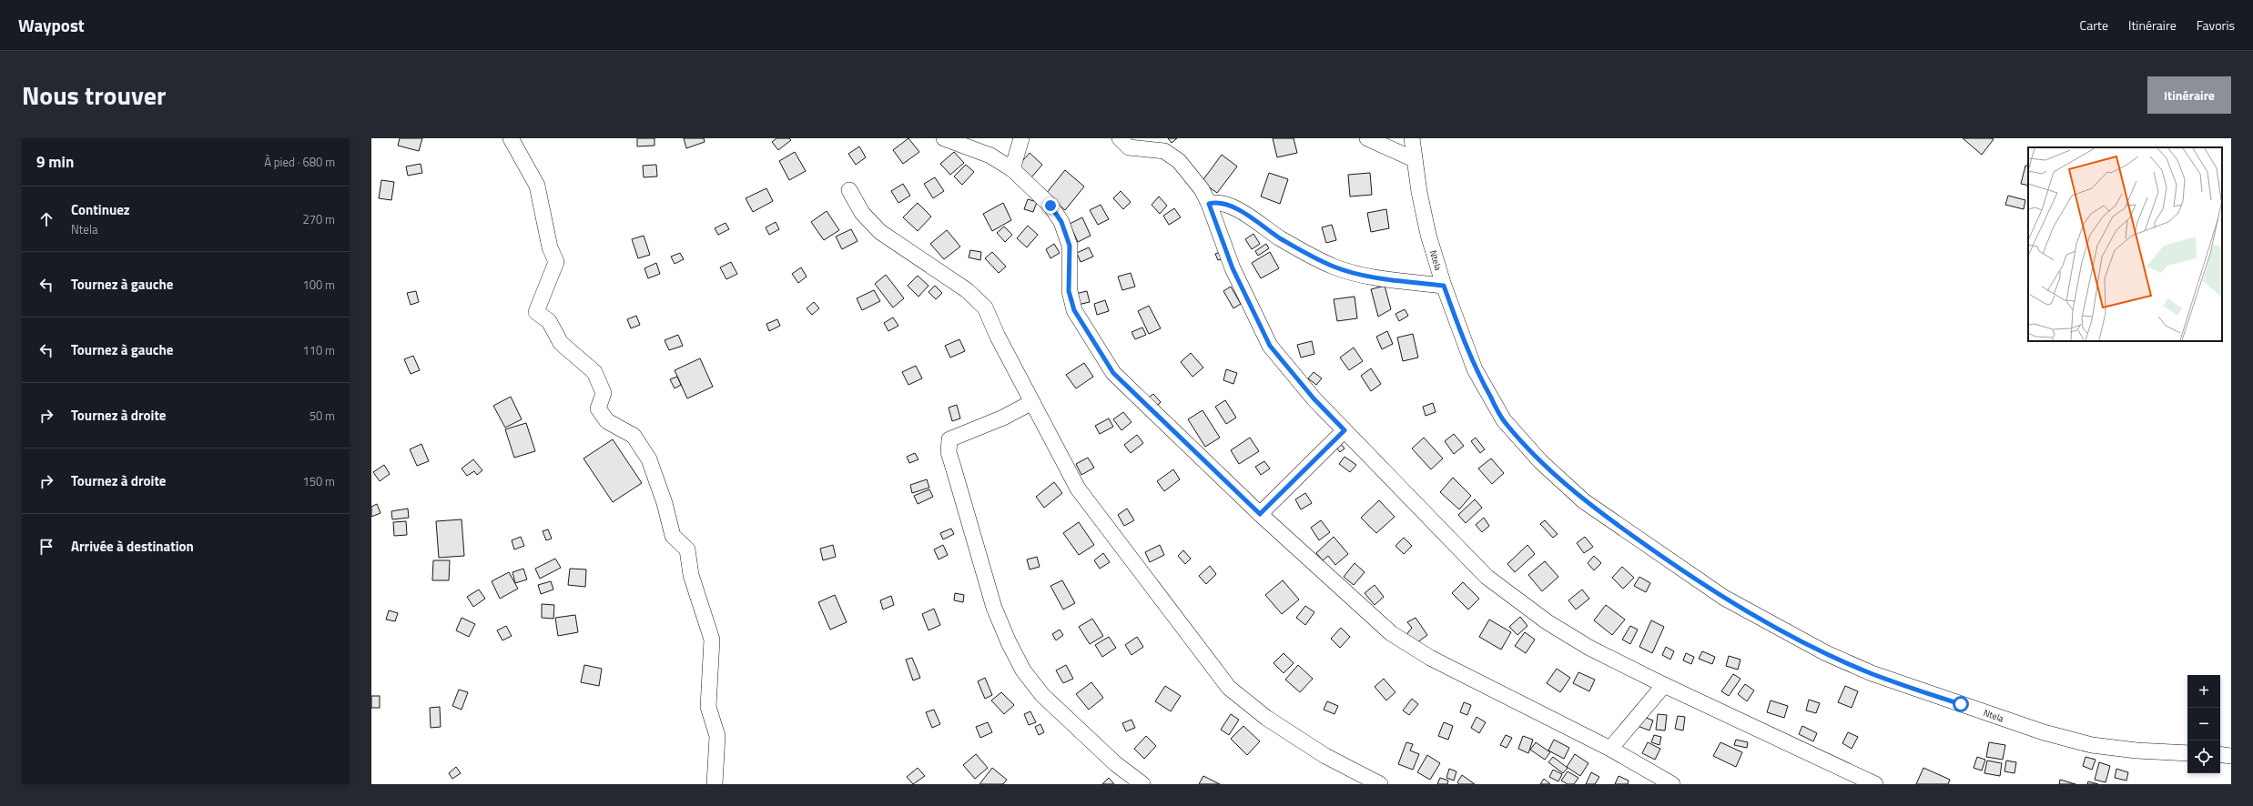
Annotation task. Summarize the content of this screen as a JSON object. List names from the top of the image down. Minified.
{"streets":{"street":["Ntela"]},"page":{"header":"Waypost","nav":["Carte","Itinéraire","Favoris"],"title":"Nous trouver","buttons":"Itinéraire","heading":["9 min","À pied · 680 m"],"list":[["Continuez","Ntela","270 m"],["Tournez à gauche","100 m"],["Tournez à gauche","110 m"],["Tournez à droite","50 m"],["Tournez à droite","150 m"],"Arrivée à destination"],"map_buttons":["+","−"]}}
